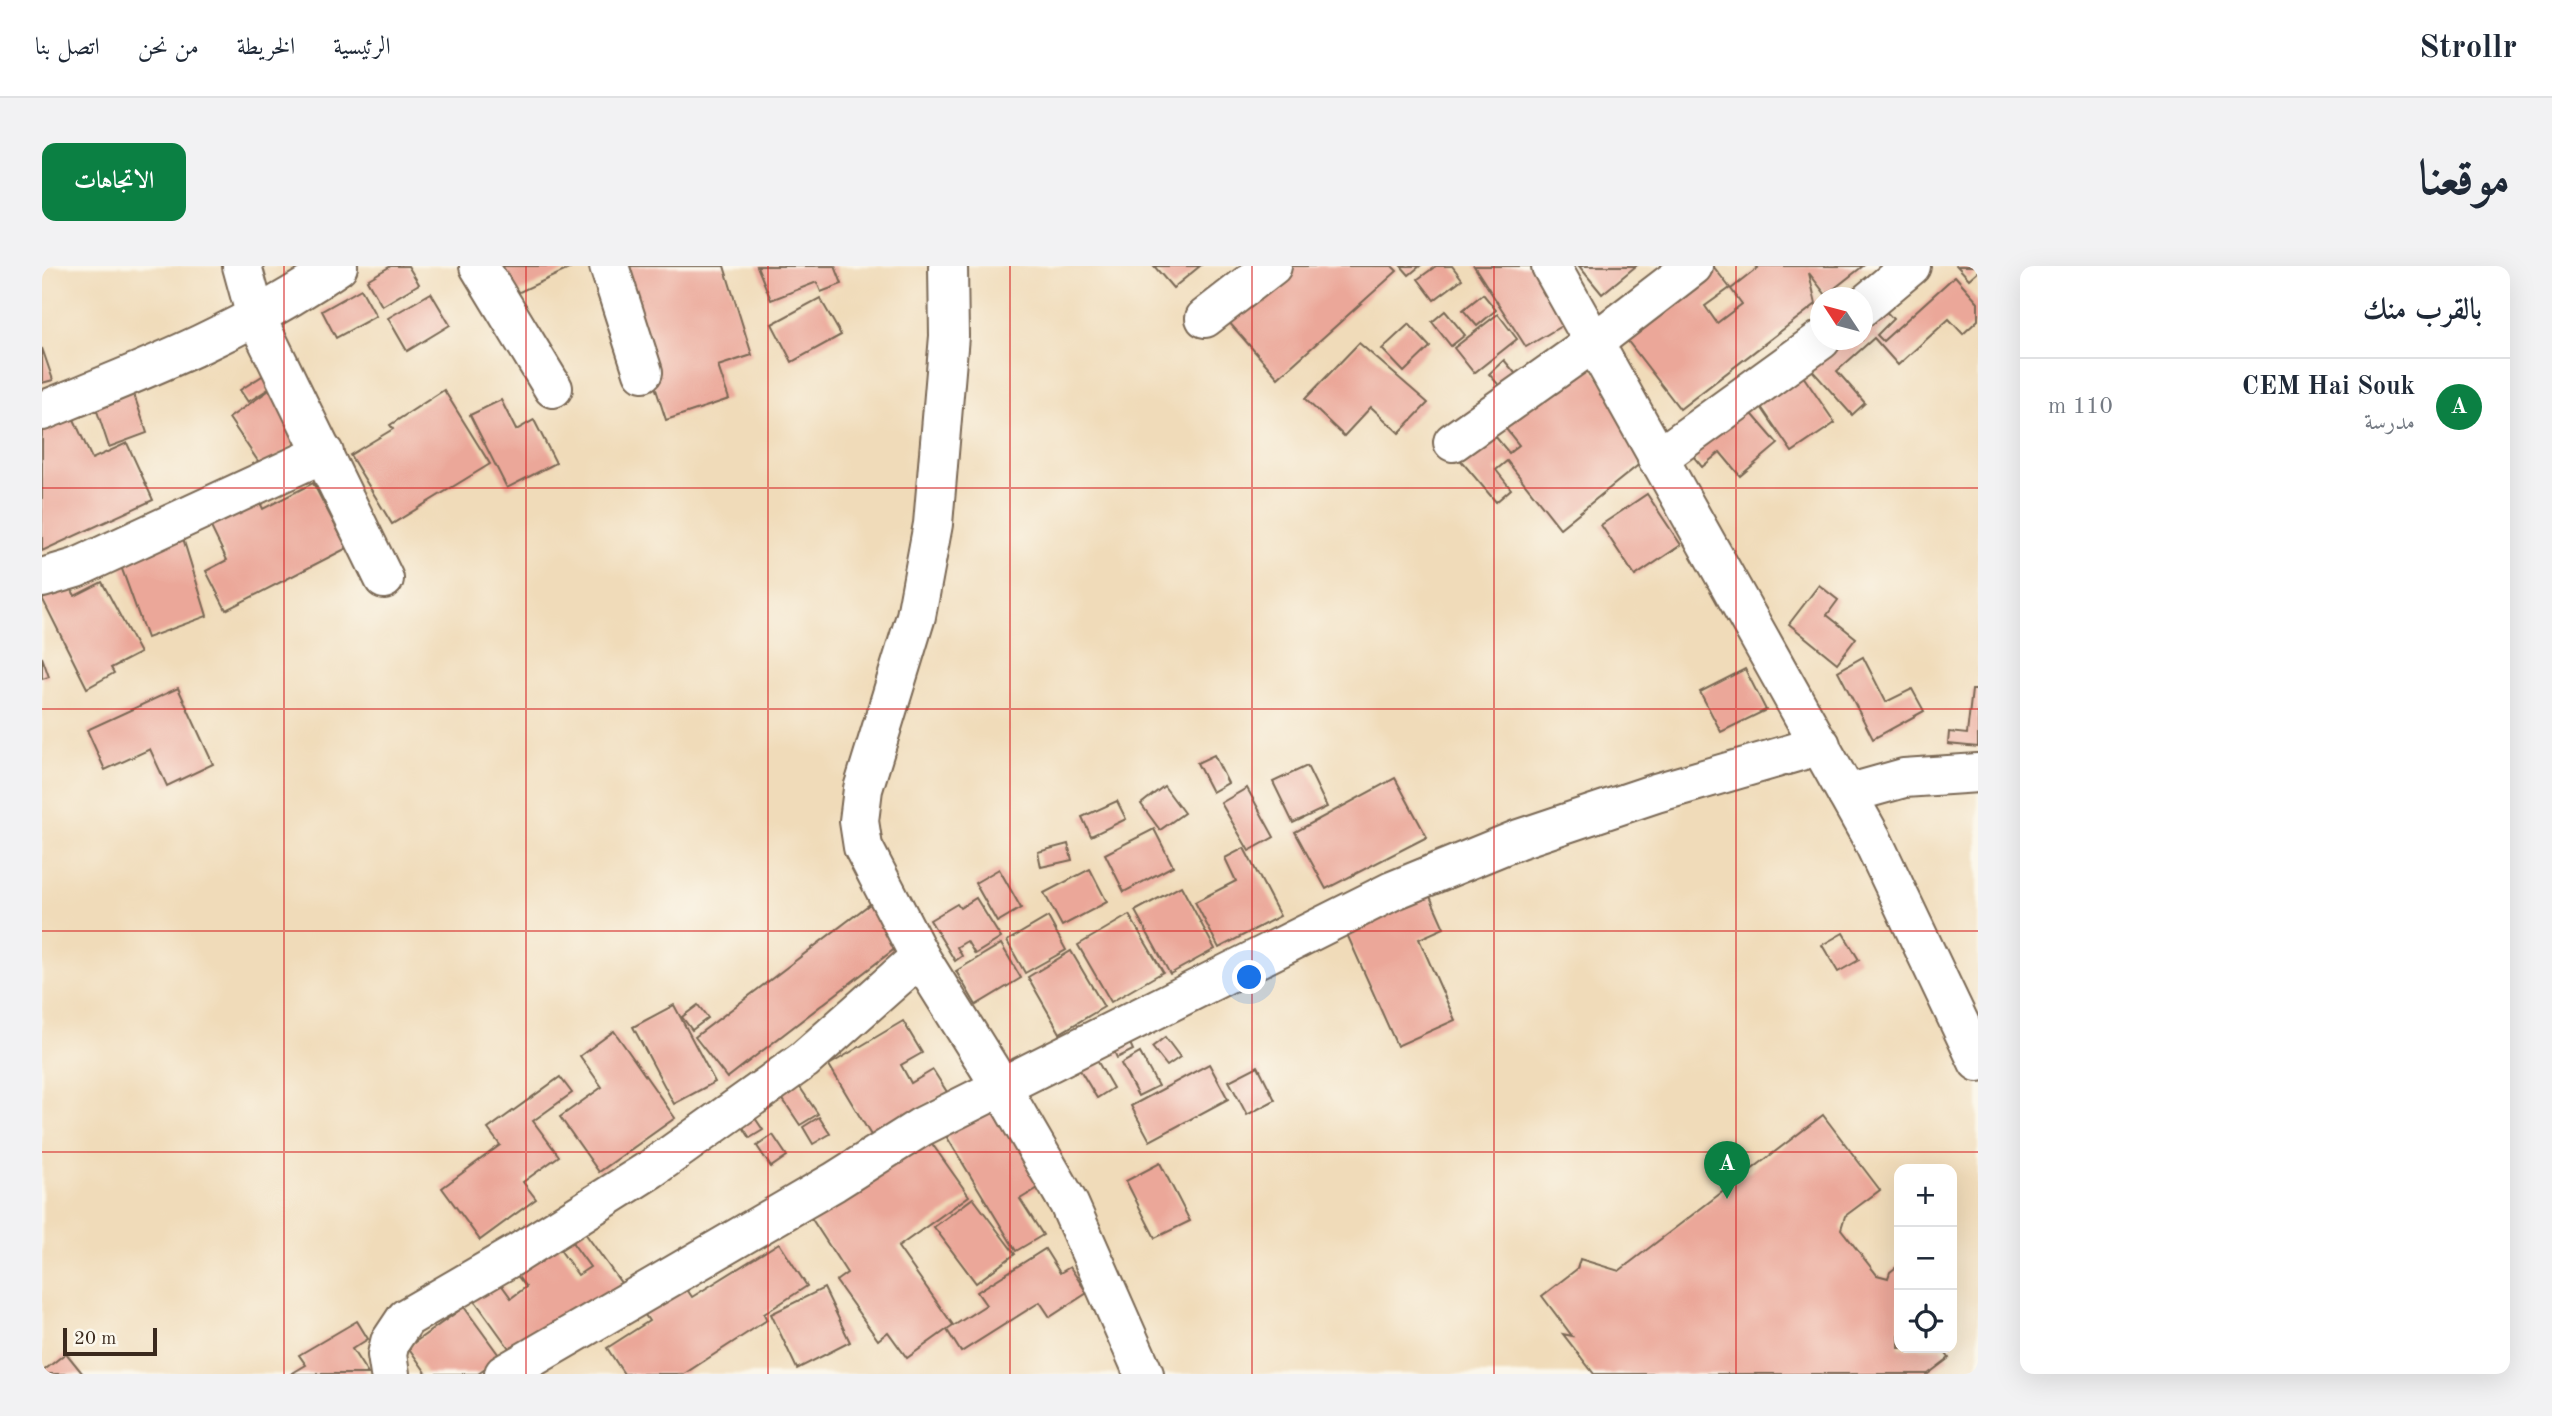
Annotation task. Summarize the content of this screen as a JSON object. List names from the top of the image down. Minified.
{"scale_bar":"20 m","north":"top left","page":{"header":"Strollr","nav":["الرئيسية","الخريطة","من نحن","اتصل بنا"],"title":"موقعنا","buttons":"الاتجاهات","heading":"بالقرب منك","list":[{"mark":"A","name":"CEM Hai Souk","note":"مدرسة","value":"110 m"}],"pins":"A","map_buttons":["+","−"],"scale":"20 m"}}
